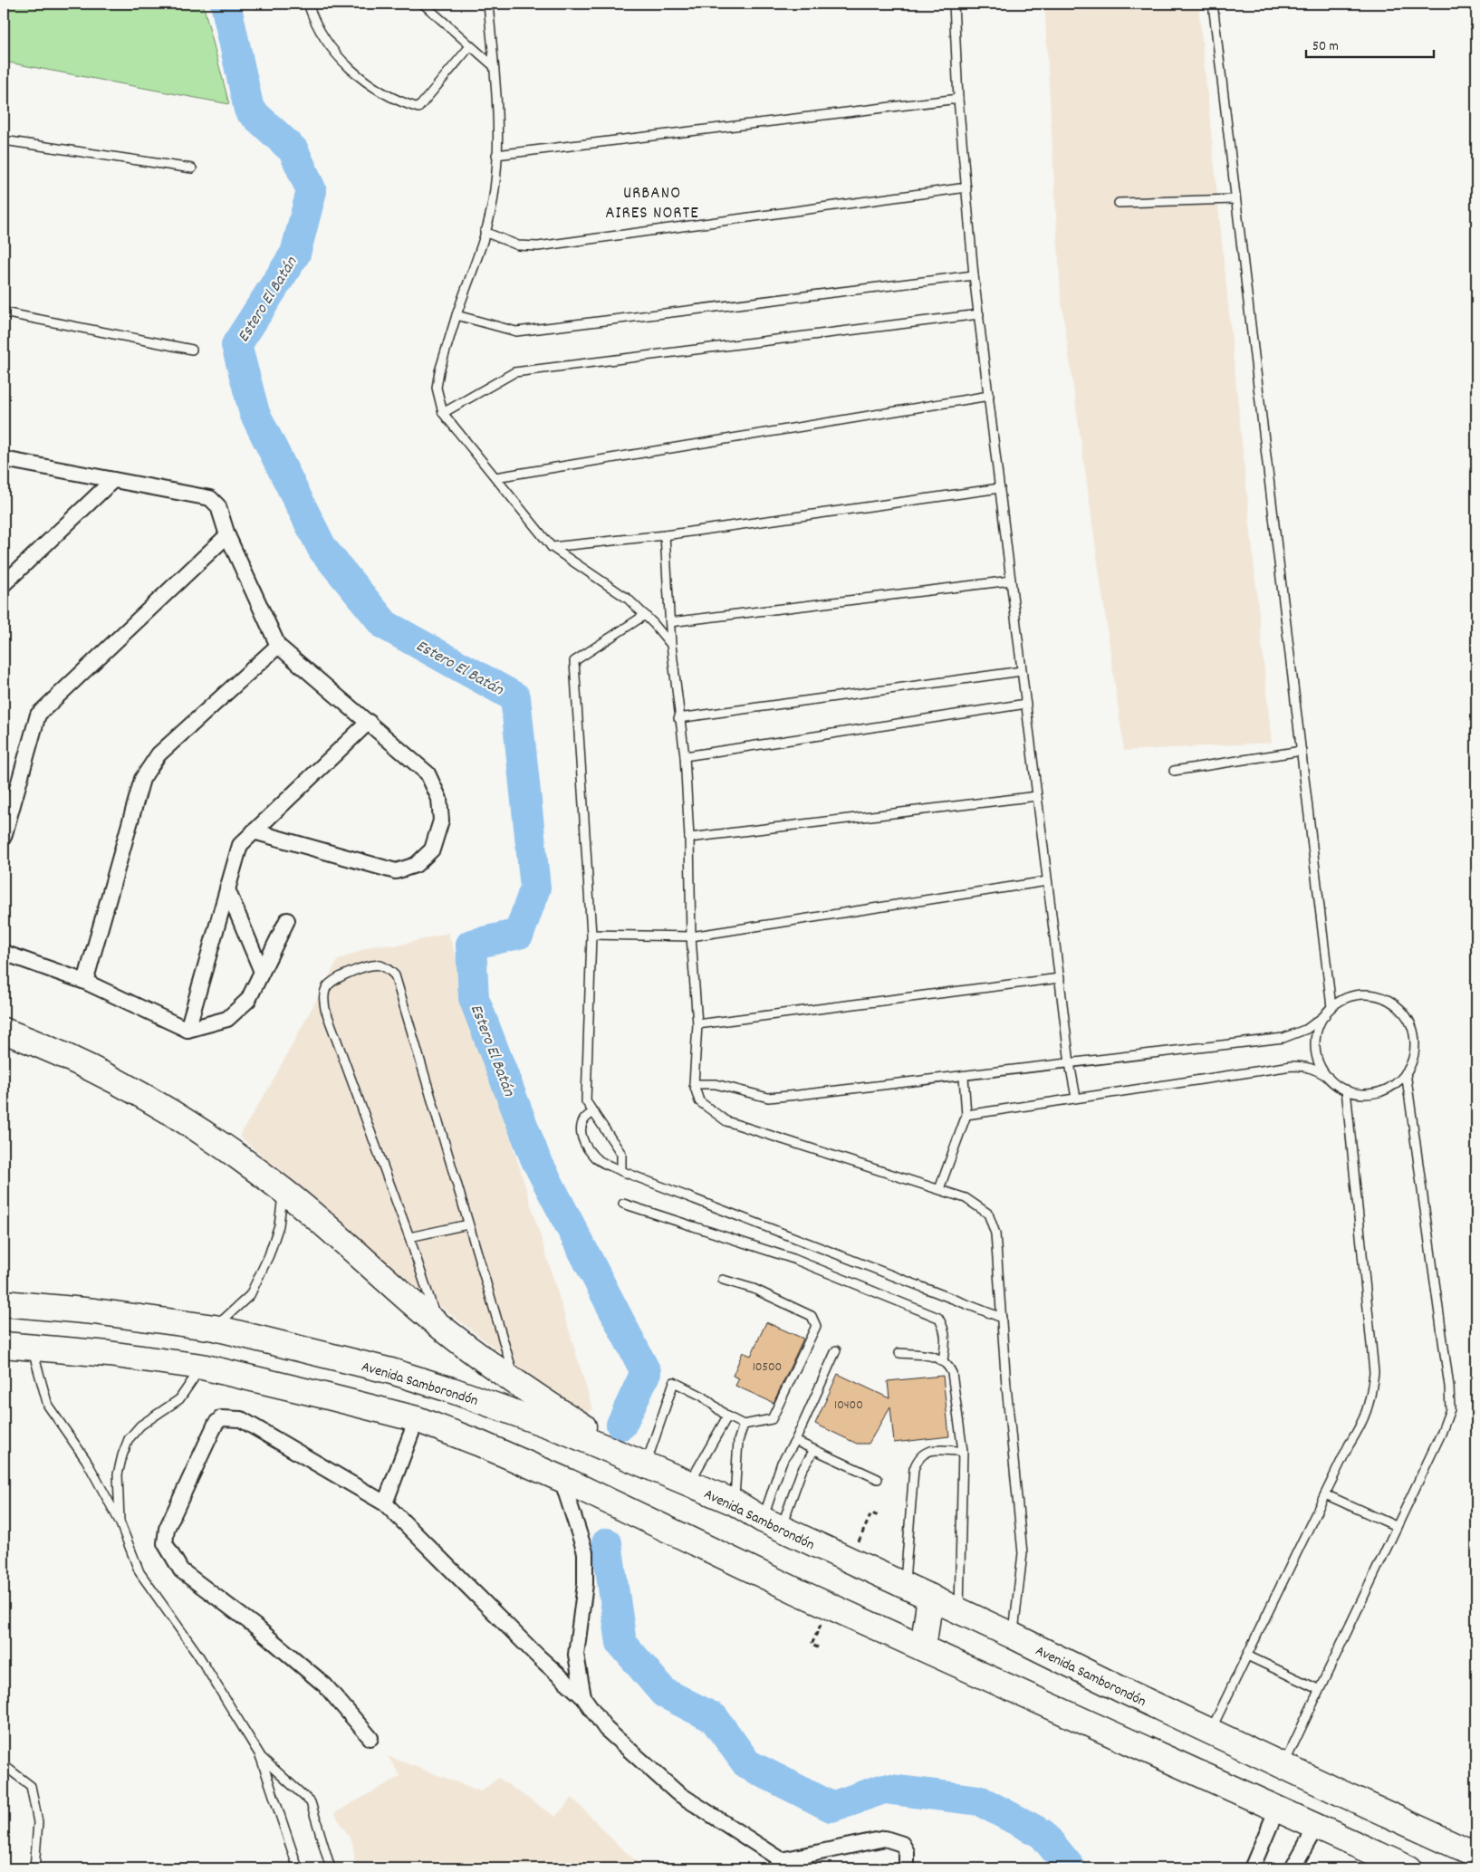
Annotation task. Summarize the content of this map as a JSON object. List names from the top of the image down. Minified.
{"streets":{"highway":["Avenida Samborondón"]},"districts":["URBANO AIRES NORTE"],"water":["Estero El Batán"],"house_numbers":["10500","10400"],"scale_bar":"50 m"}
